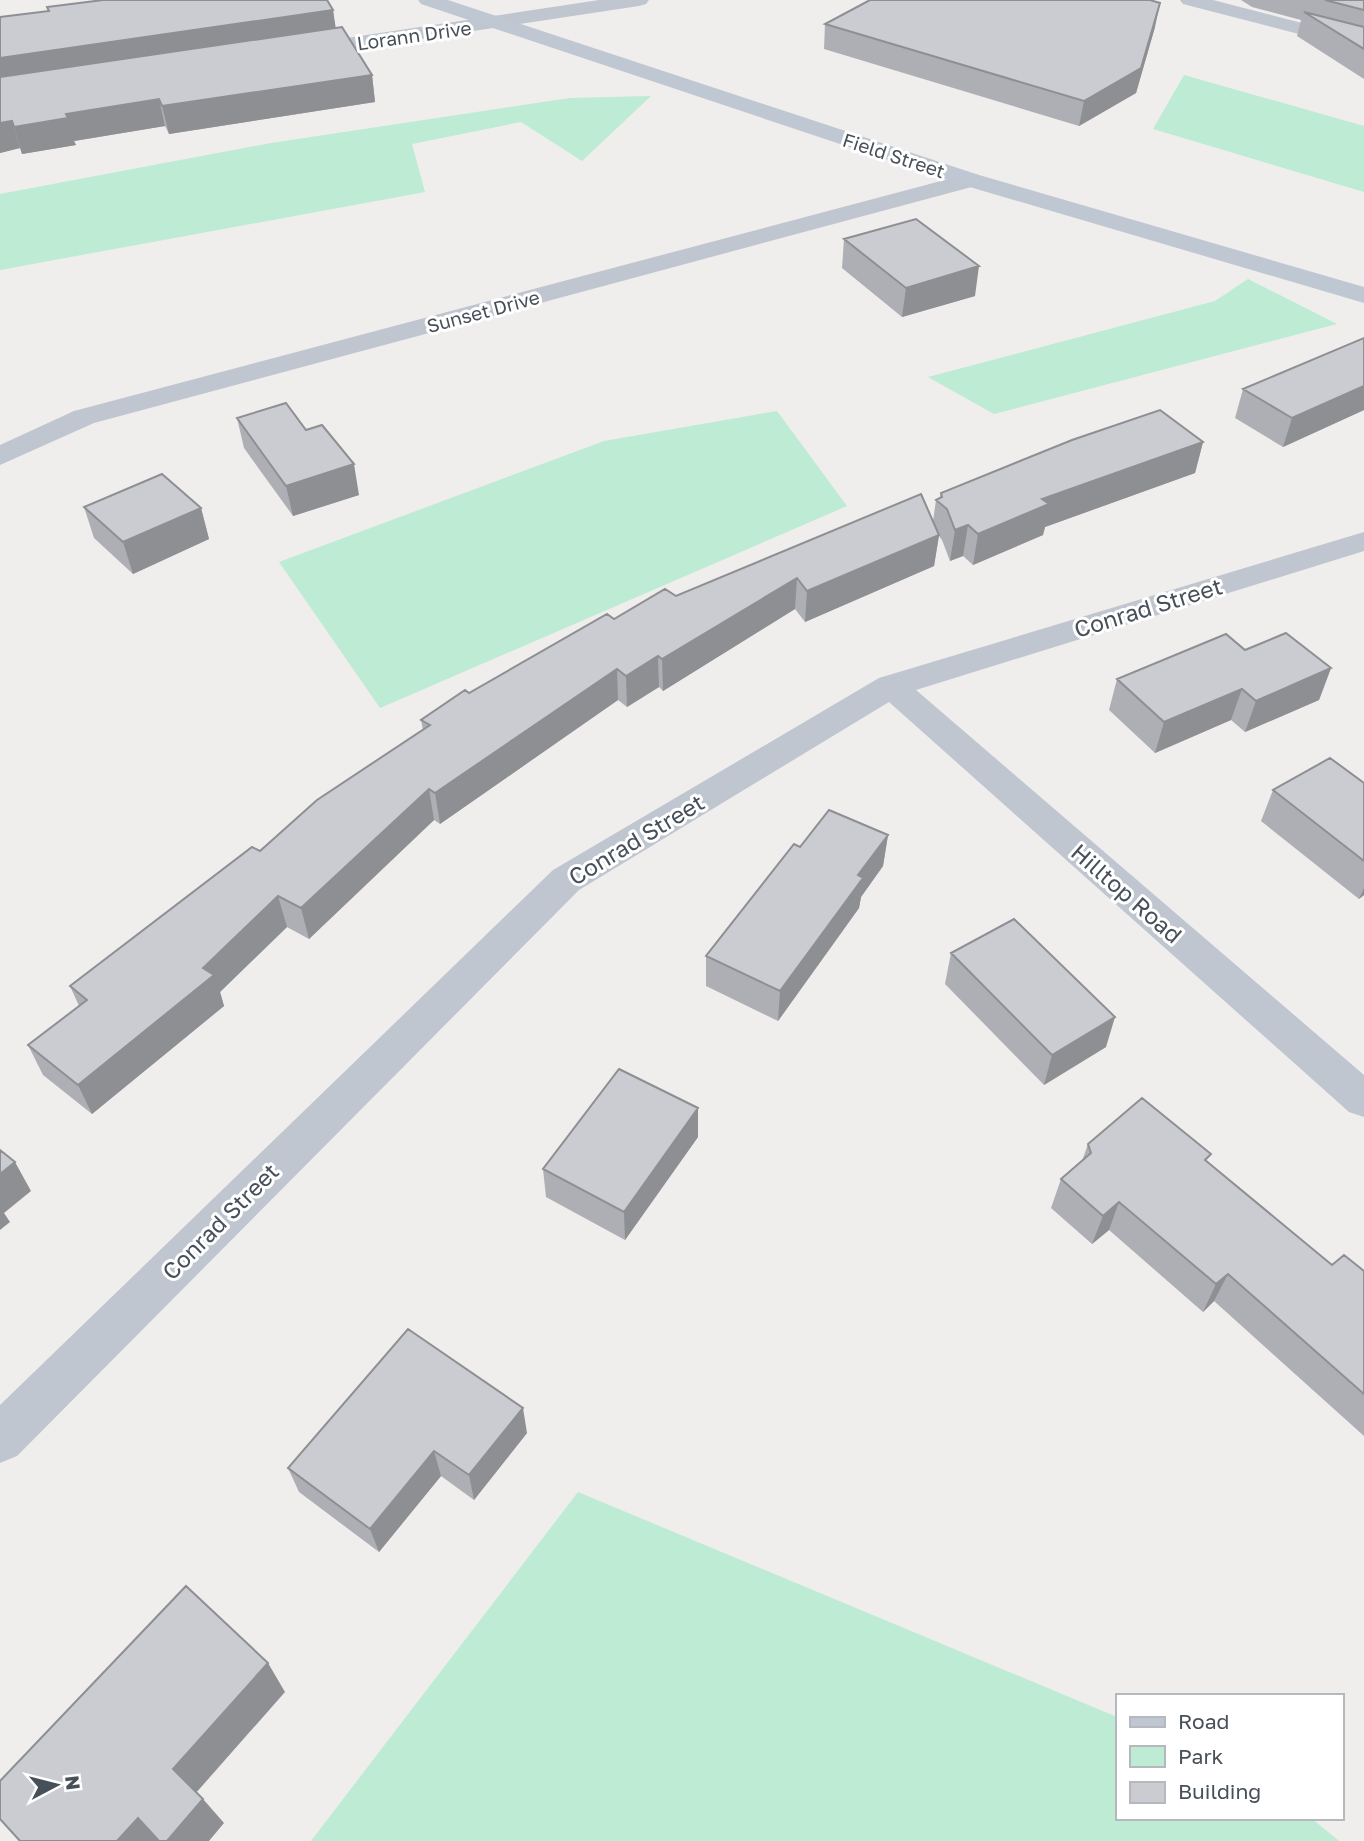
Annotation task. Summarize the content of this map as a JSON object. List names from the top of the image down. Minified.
{"streets":{"street":["Lorann Drive","Field Street","Sunset Drive","Conrad Street","Hilltop Road"]},"crossings":[["Lorann Drive","Field Street"],["Field Street","Sunset Drive"],["Conrad Street","Hilltop Road"]],"legend":["Road","Park","Building"],"north":"right"}
